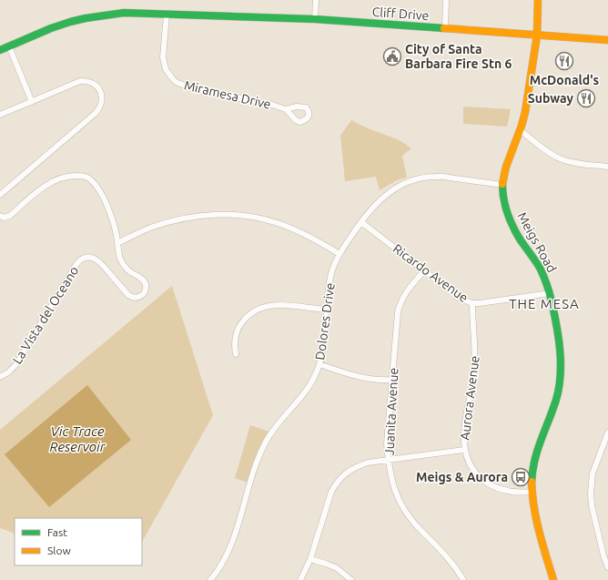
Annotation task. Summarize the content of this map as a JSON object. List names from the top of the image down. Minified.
{"streets":{"main road":["Cliff Drive","Meigs Road"],"street":["Miramesa Drive","Ricardo Avenue","La Vista del Oceano","Dolores Drive","Aurora Avenue","Juanita Avenue"]},"crossings":[["Cliff Drive","Miramesa Drive"],["Cliff Drive","Meigs Road"],["Meigs Road","Ricardo Avenue"],["Meigs Road","Dolores Drive"],["Meigs Road","Aurora Avenue"],["Ricardo Avenue","Dolores Drive"],["Ricardo Avenue","Aurora Avenue"],["Ricardo Avenue","Juanita Avenue"]],"districts":["THE MESA"],"water":["Vic Trace Reservoir"],"places":{"public building":["City of Santa Barbara Fire Stn 6"],"restaurant":["McDonald's","Subway"],"bus stop":["Meigs & Aurora"]},"legend":["Fast","Slow"]}
